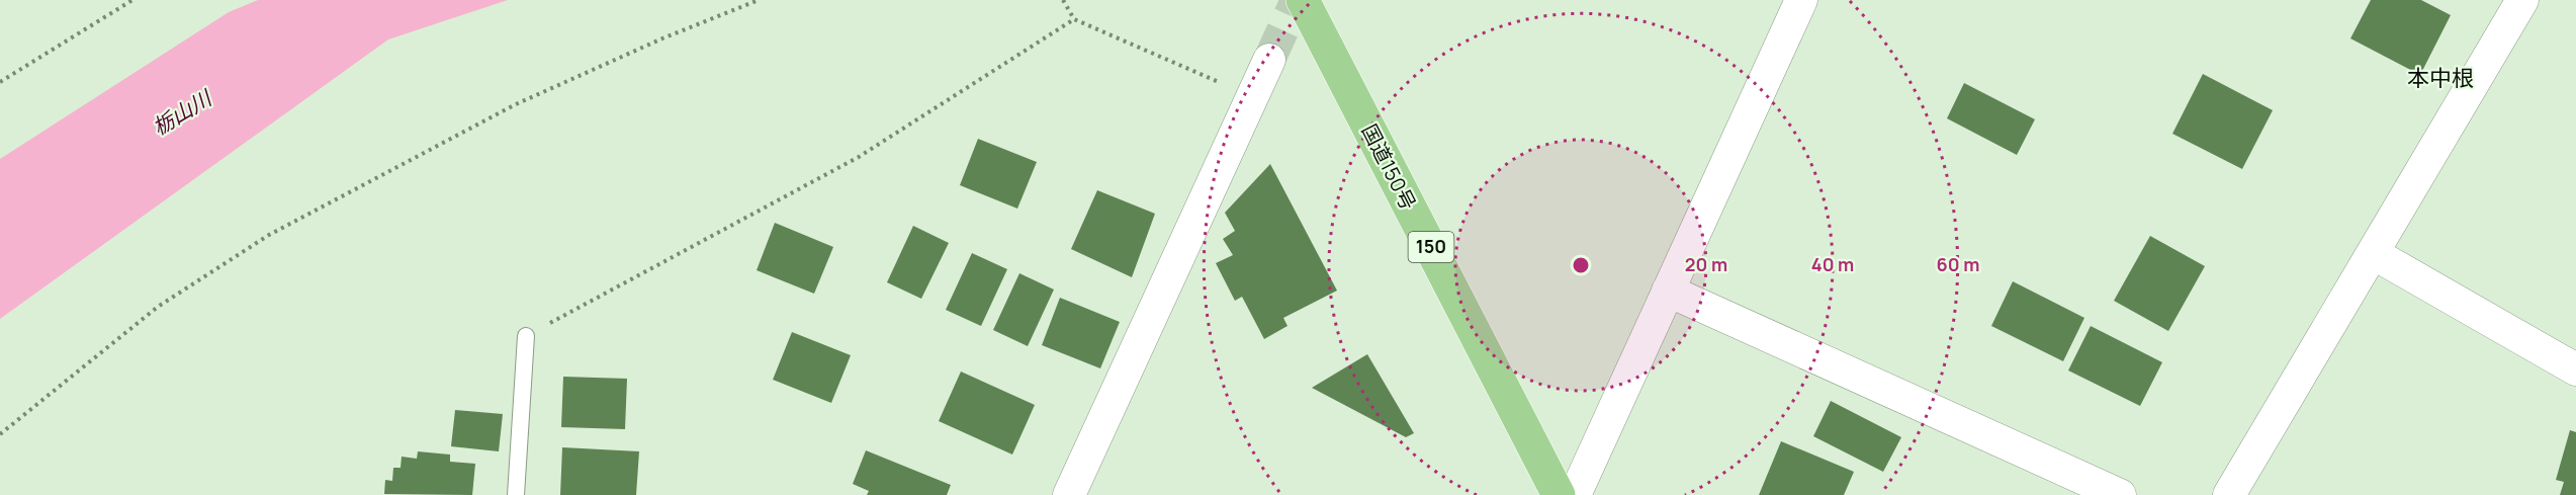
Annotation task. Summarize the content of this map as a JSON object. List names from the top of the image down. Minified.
{"streets":{"highway":["国道150号","150"]},"districts":["本中根"],"water":["栃山川"],"rings":["20 m","40 m","60 m"]}
